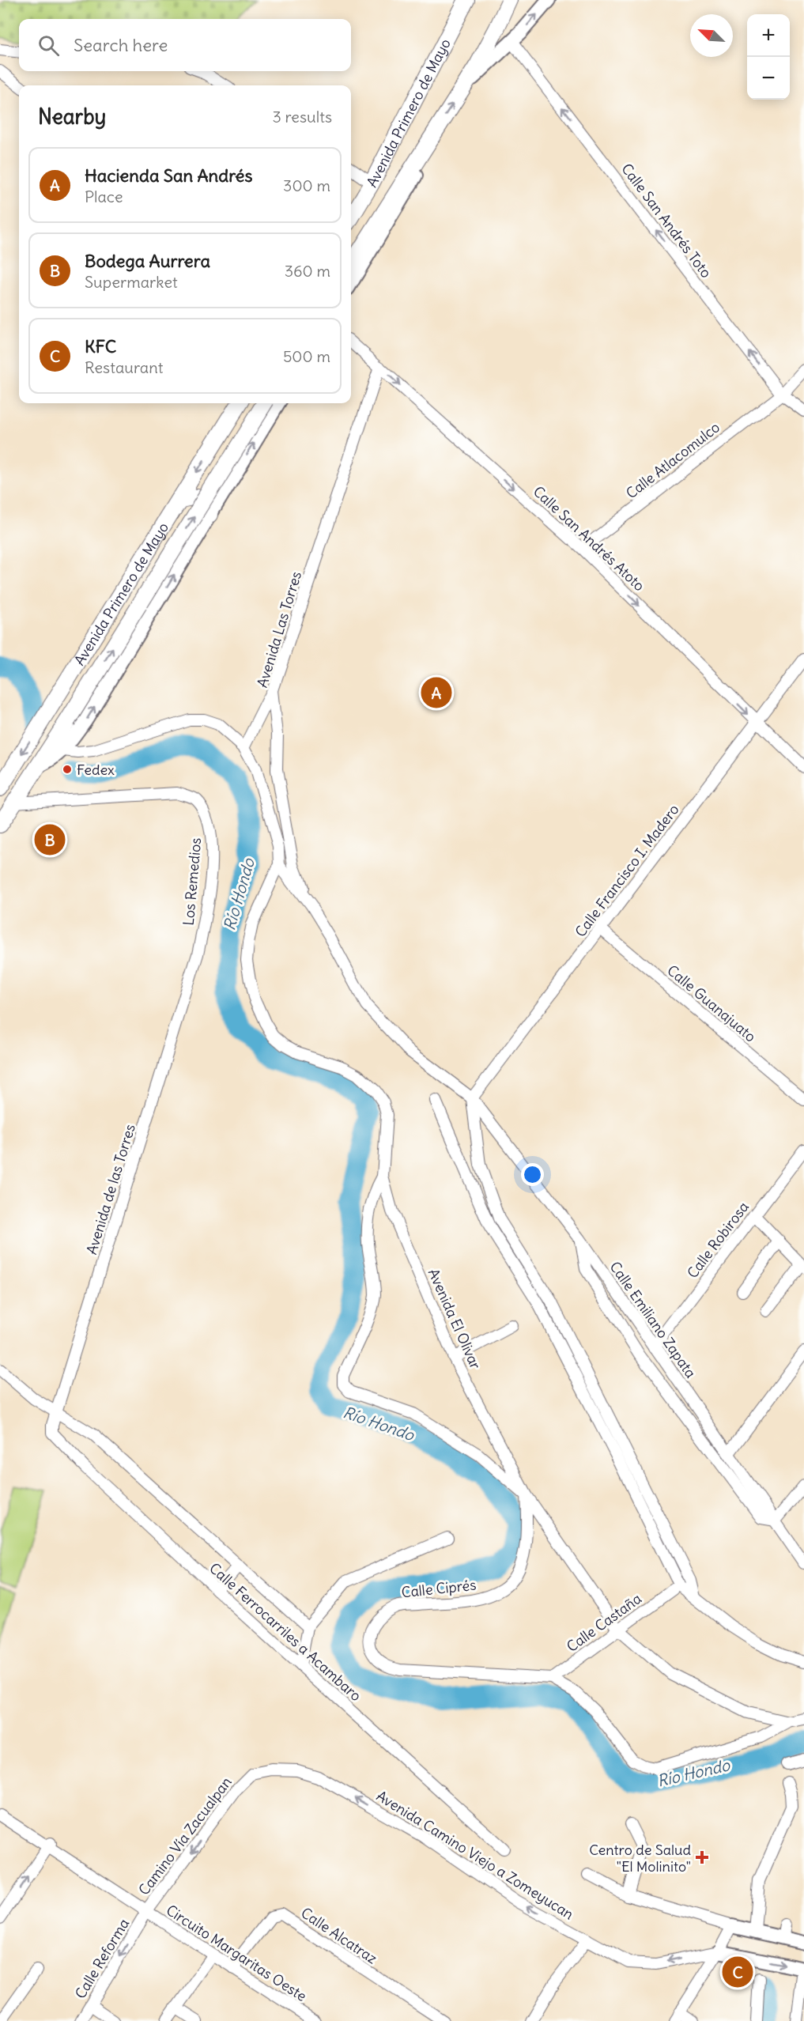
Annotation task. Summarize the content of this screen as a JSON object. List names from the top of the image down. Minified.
{"streets":{"highway":["Avenida Primero de Mayo"],"street":["Calle San Andrés Toto","Calle Atlacomulco","Calle San Andrés Atoto","Avenida Las Torres","Calle Francisco I. Madero","Los Remedios","Calle Guanajuato","Avenida de las Torres","Calle Robirosa","Avenida El Olivar","Calle Emiliano Zapata","Calle Ciprés","Calle Castaña","Calle Ferrocarriles a Acambaro","Camino Vía Zacualpan","Avenida Camino Viejo a Zomeyucan","Calle Alcatraz","Circuito Margaritas Oeste","Calle Reforma"]},"crossings":[["Avenida Primero de Mayo","Calle San Andrés Toto"],["Avenida Primero de Mayo","Los Remedios"],["Calle San Andrés Toto","Calle Atlacomulco"],["Calle Atlacomulco","Calle San Andrés Atoto"],["Calle San Andrés Atoto","Avenida Las Torres"],["Calle San Andrés Atoto","Calle Francisco I. Madero"],["Avenida Las Torres","Calle Emiliano Zapata"],["Calle Francisco I. Madero","Calle Guanajuato"],["Calle Francisco I. Madero","Calle Emiliano Zapata"],["Los Remedios","Avenida de las Torres"],["Avenida de las Torres","Calle Ferrocarriles a Acambaro"],["Calle Robirosa","Calle Emiliano Zapata"],["Avenida El Olivar","Calle Emiliano Zapata"],["Avenida El Olivar","Calle Ciprés"],["Avenida El Olivar","Calle Castaña"],["Calle Ciprés","Calle Castaña"],["Camino Vía Zacualpan","Avenida Camino Viejo a Zomeyucan"],["Camino Vía Zacualpan","Circuito Margaritas Oeste"],["Camino Vía Zacualpan","Calle Reforma"],["Calle Alcatraz","Circuito Margaritas Oeste"],["Circuito Margaritas Oeste","Calle Reforma"]],"one_way":["Calle San Andrés Toto","Calle San Andrés Atoto","Camino Vía Zacualpan","Avenida Camino Viejo a Zomeyucan"],"water":["Río Hondo"],"places":{"other":["Fedex"],"health":["Centro de Salud \"El Molinito\""]},"north":"top left","page":{"map_buttons":["+","−"],"search":"Search here","heading":["Nearby","3 results"],"list":[{"mark":"A","name":"Hacienda San Andrés","note":"Place","value":"300 m"},{"mark":"B","name":"Bodega Aurrera","note":"Supermarket","value":"360 m"},{"mark":"C","name":"KFC","note":"Restaurant","value":"500 m"}],"pins":["A","B","C"]}}
